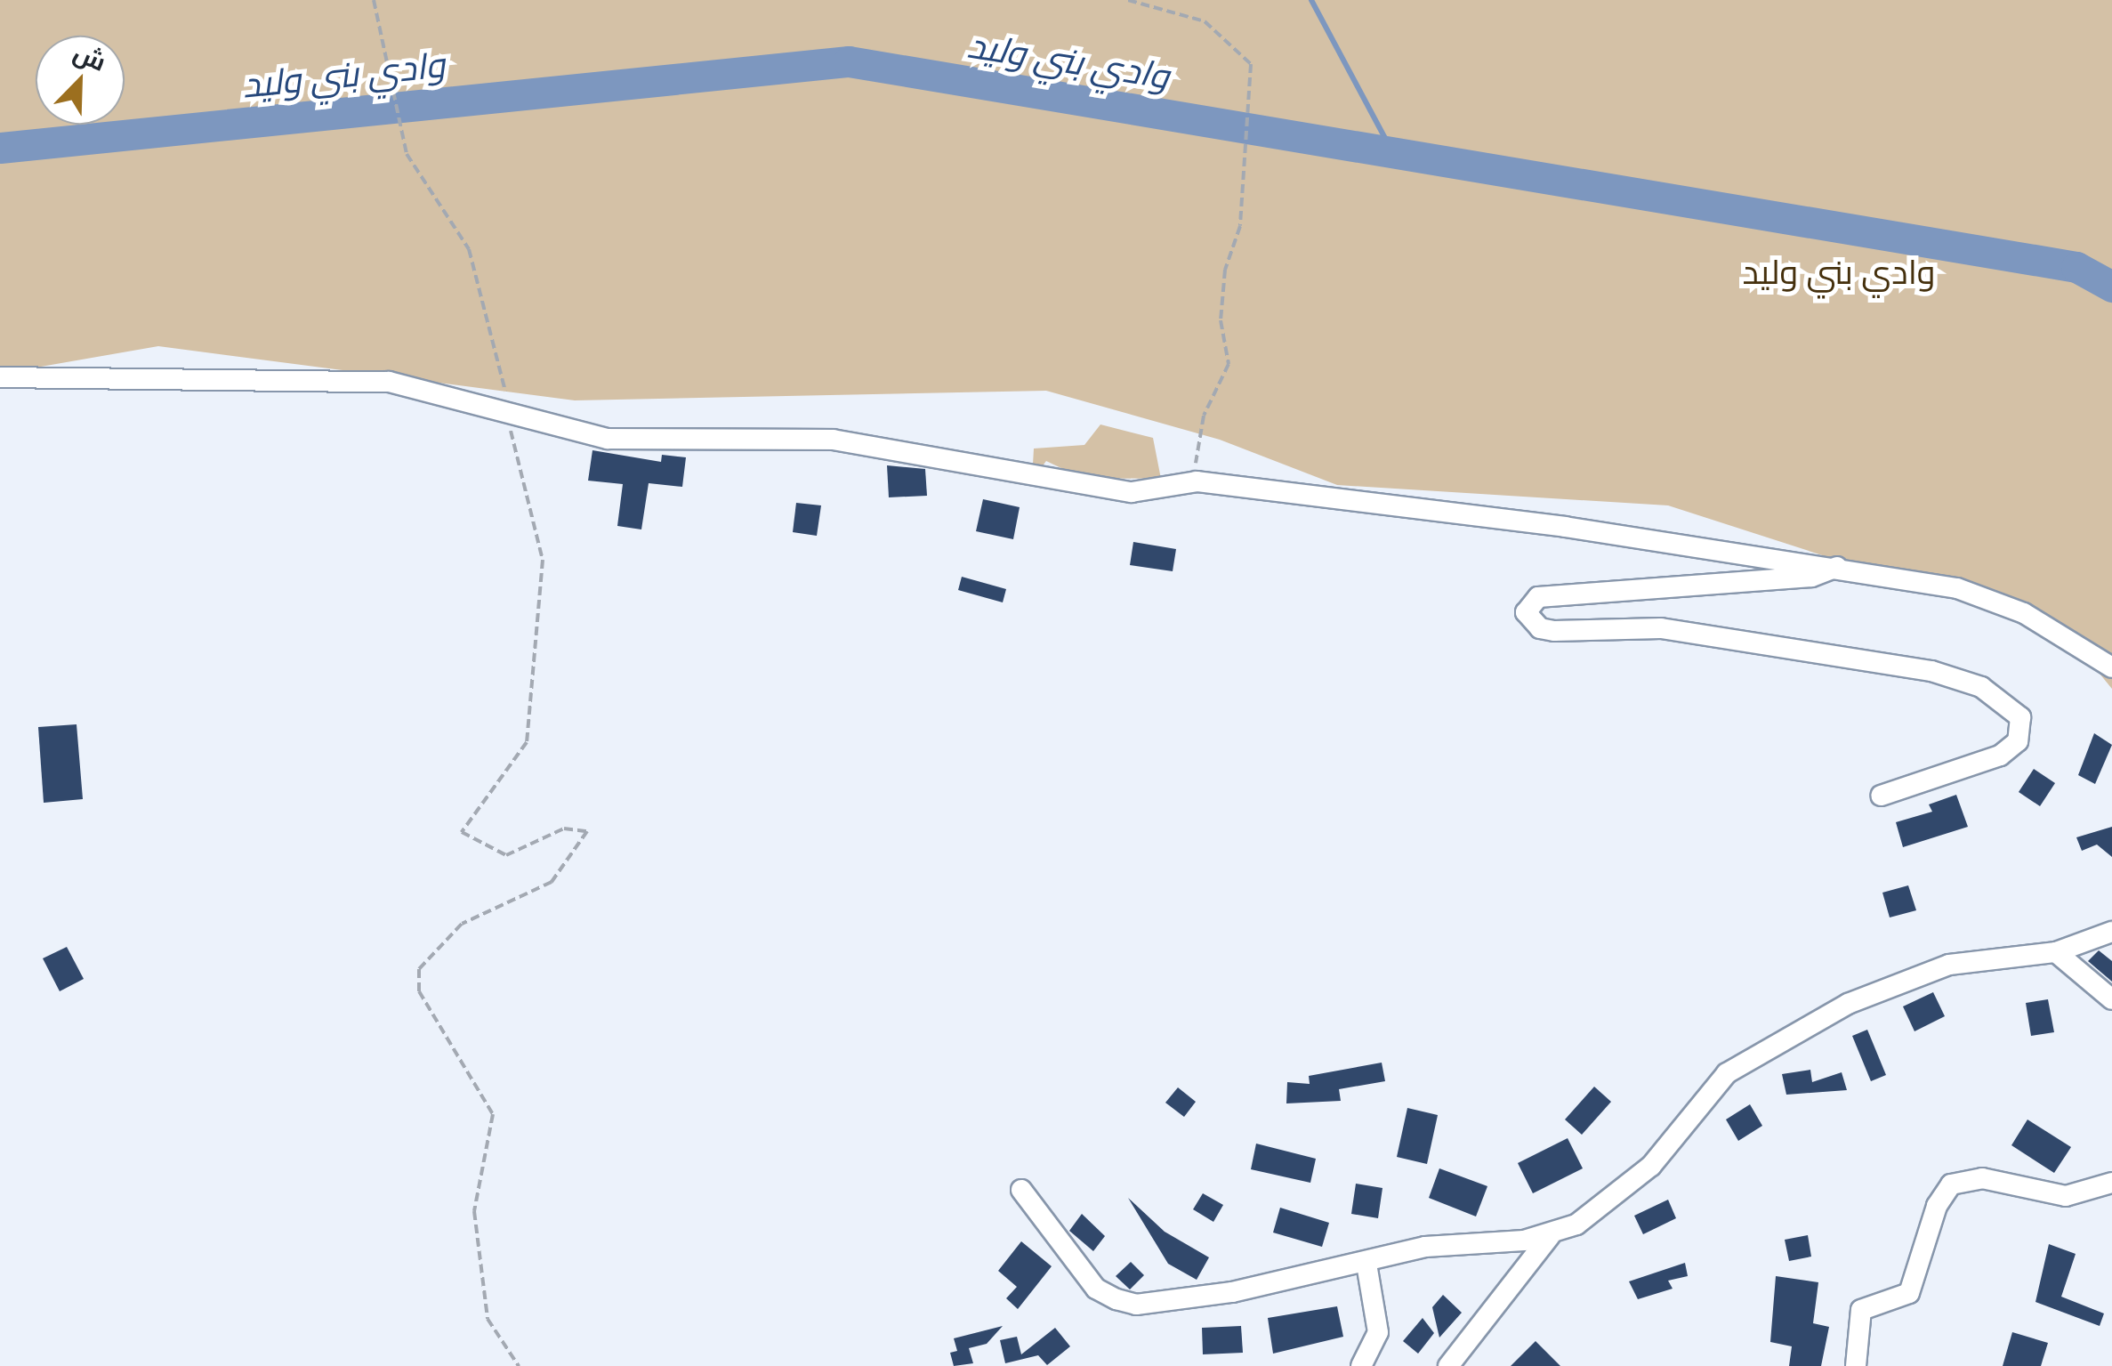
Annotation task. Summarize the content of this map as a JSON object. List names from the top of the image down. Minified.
{"water":["وادي بني وليد"],"parks":["وادي بني وليد"],"north":"top right"}
